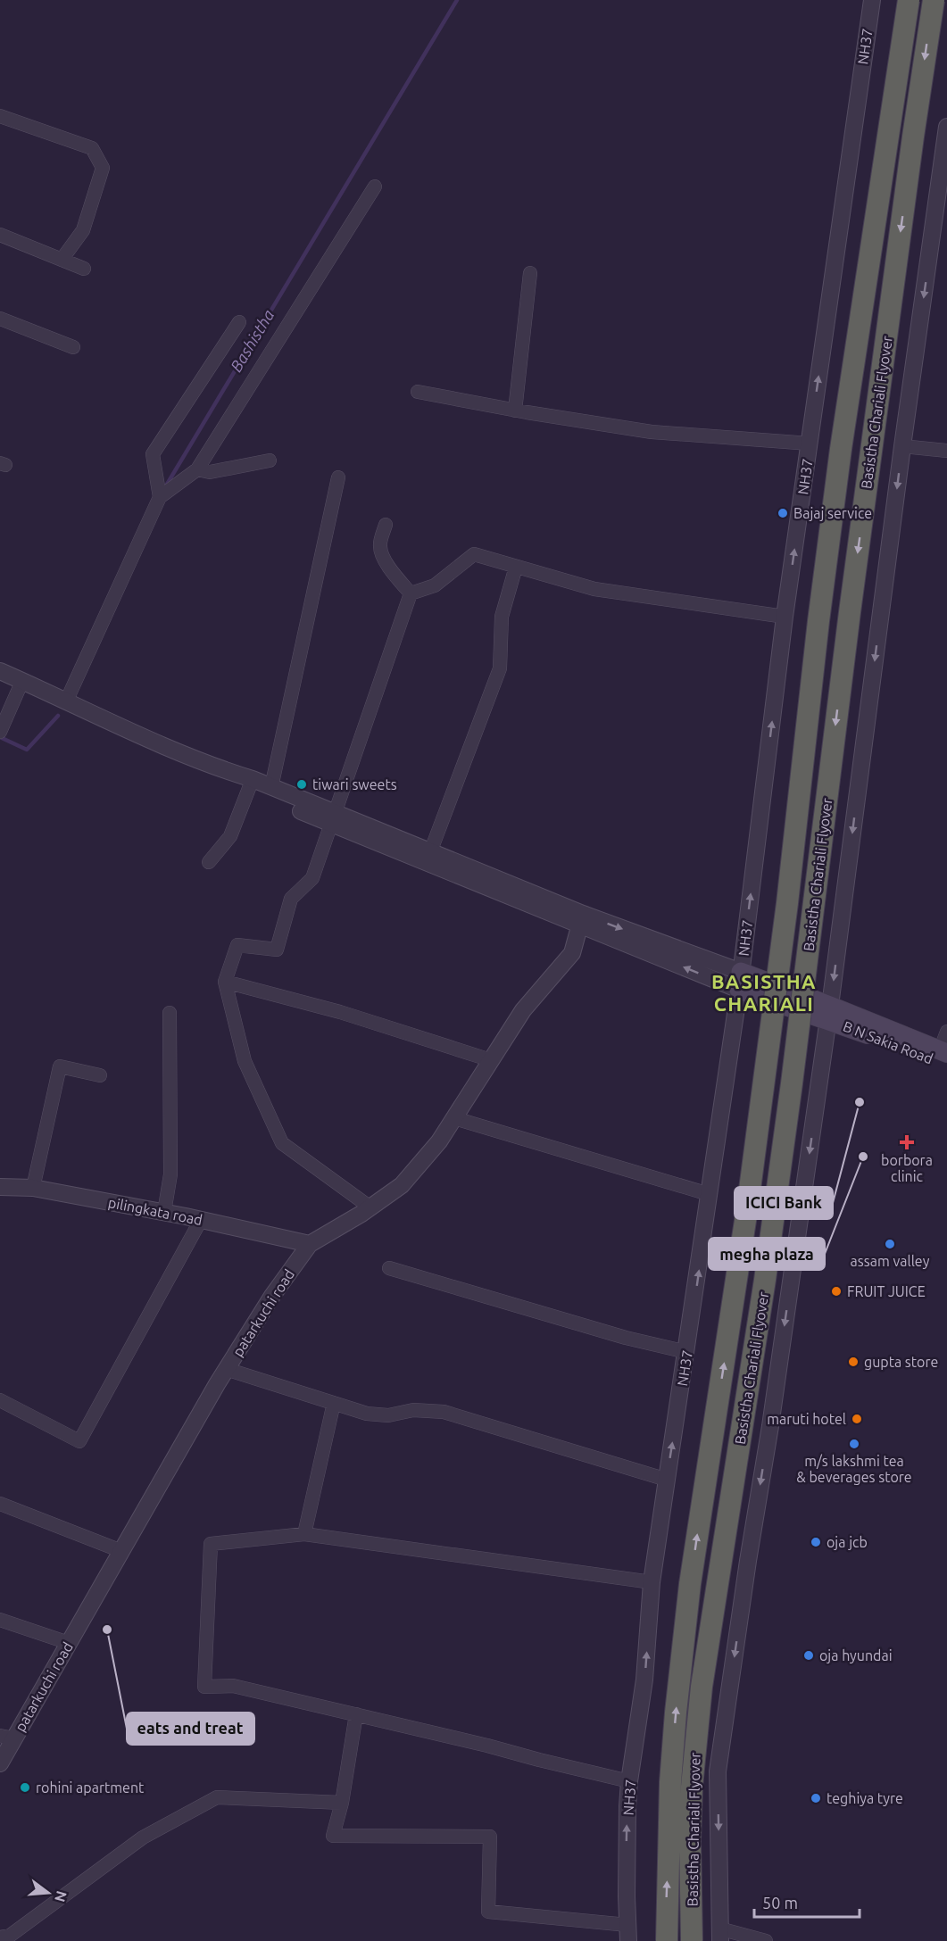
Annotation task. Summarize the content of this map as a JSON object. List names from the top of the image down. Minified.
{"streets":{"highway":["Basistha Chariali Flyover"],"main road":["B N Sakia Road"],"street":["NH37","pilingkata road","patarkuchi road"]},"crossings":[["NH37","B N Sakia Road"],["pilingkata road","patarkuchi road"]],"districts":["BASISTHA CHARIALI"],"water":["Bashistha"],"places":{"other":["Bajaj service","tiwari sweets","ICICI Bank","megha plaza","assam valley","FRUIT JUICE","gupta store","maruti hotel","m/s lakshmi tea & beverages store","oja jcb","eats and treat","oja hyundai","rohini apartment","teghiya tyre"],"health":["borbora clinic"]},"scale_bar":"50 m","north":"right"}
